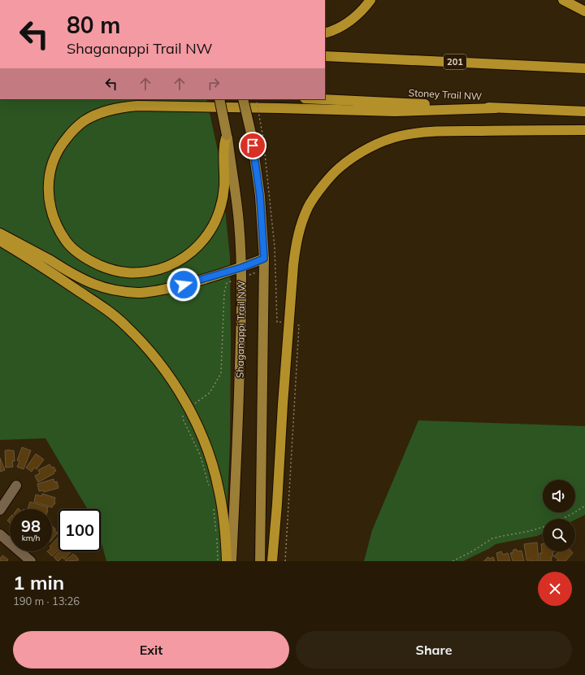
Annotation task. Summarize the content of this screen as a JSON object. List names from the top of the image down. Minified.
{"streets":{"highway":["201","Stoney Trail NW"],"main road":["Shaganappi Trail NW"]},"page":{"turn":["80 m","Shaganappi Trail NW"],"speed":"98 km/h","limit":"100","heading":["1 min","190 m · 13:26"],"buttons":["Exit","Share"]}}
